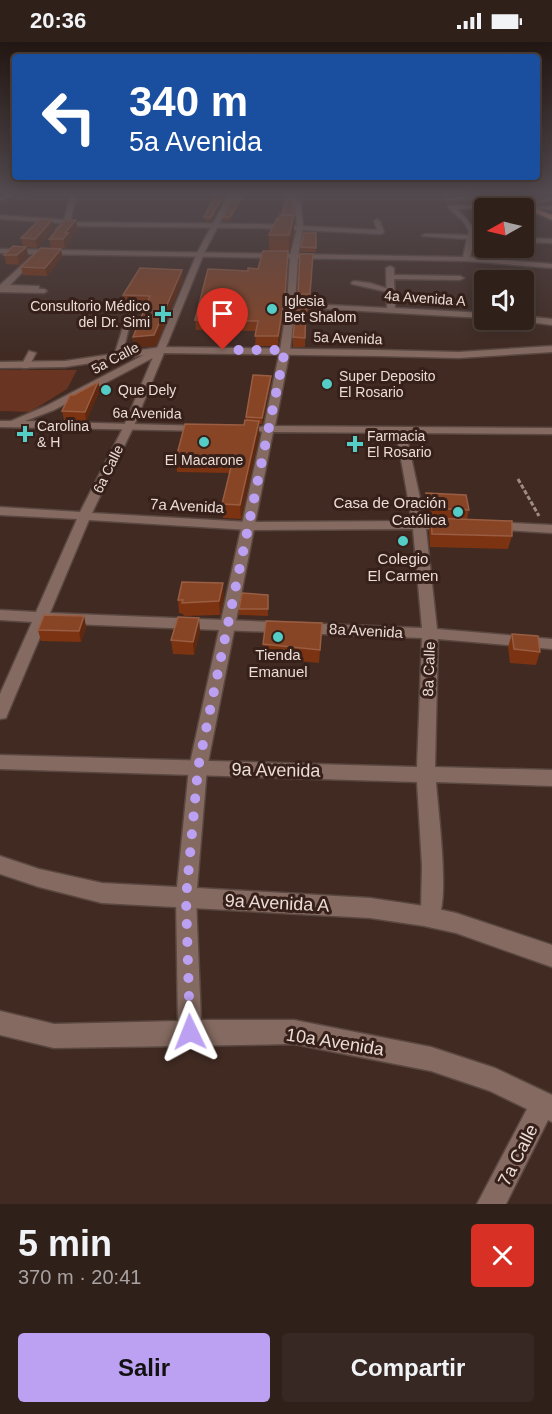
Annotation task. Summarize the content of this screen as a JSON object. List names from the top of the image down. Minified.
{"streets":{"street":["4a Avenida A","5a Avenida","5a Calle","6a Avenida","6a Calle","7a Avenida","8a Avenida","8a Calle","9a Avenida","9a Avenida A","10a Avenida","7a Calle"]},"crossings":[["5a Avenida","5a Calle"],["5a Avenida","6a Calle"],["5a Calle","6a Avenida"],["5a Calle","6a Calle"],["6a Avenida","6a Calle"],["6a Calle","7a Avenida"],["6a Calle","8a Avenida"],["7a Avenida","8a Calle"],["8a Avenida","8a Calle"],["8a Calle","9a Avenida"],["10a Avenida","7a Calle"]],"places":{"other":["Iglesia Bet Shalom","Super Deposito El Rosario","Que Dely","El Macarone","Casa de Oración Católica","Colegio El Carmen","Tienda Emanuel"],"health":["Consultorio Médico del Dr. Simi","Carolina & H","Farmacia El Rosario"]},"north":"left","page":{"status":"20:36","turn":["340 m","5a Avenida"],"heading":["5 min","370 m · 20:41"],"buttons":["Salir","Compartir"]}}
